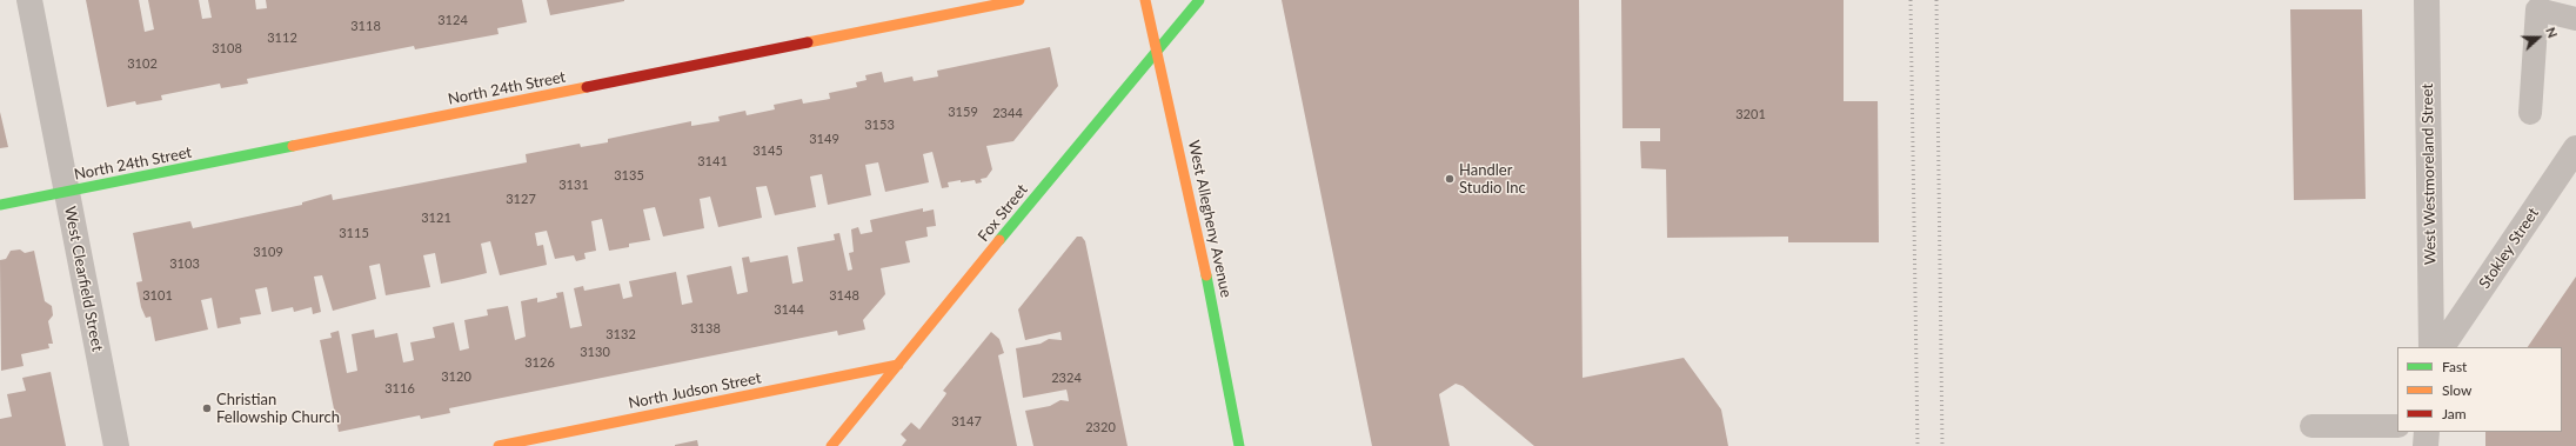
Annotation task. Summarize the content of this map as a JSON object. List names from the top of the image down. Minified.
{"streets":{"street":["North 24th Street","West Westmoreland Street","Fox Street","West Allegheny Avenue","Stokley Street","West Clearfield Street","North Judson Street"]},"crossings":[["North 24th Street","West Clearfield Street"],["Fox Street","West Allegheny Avenue"],["Fox Street","North Judson Street"]],"places":["Handler Studio Inc","Christian Fellowship Church"],"house_numbers":["3124","3118","3112","3108","3102","3159","2344","3201","3153","3149","3145","3141","3135","3131","3127","3121","3115","3109","3103","3101","3148","3144","3138","3132","3130","3126","3120","2324","3116","3147","2320"],"legend":["Fast","Slow","Jam"],"north":"right"}
